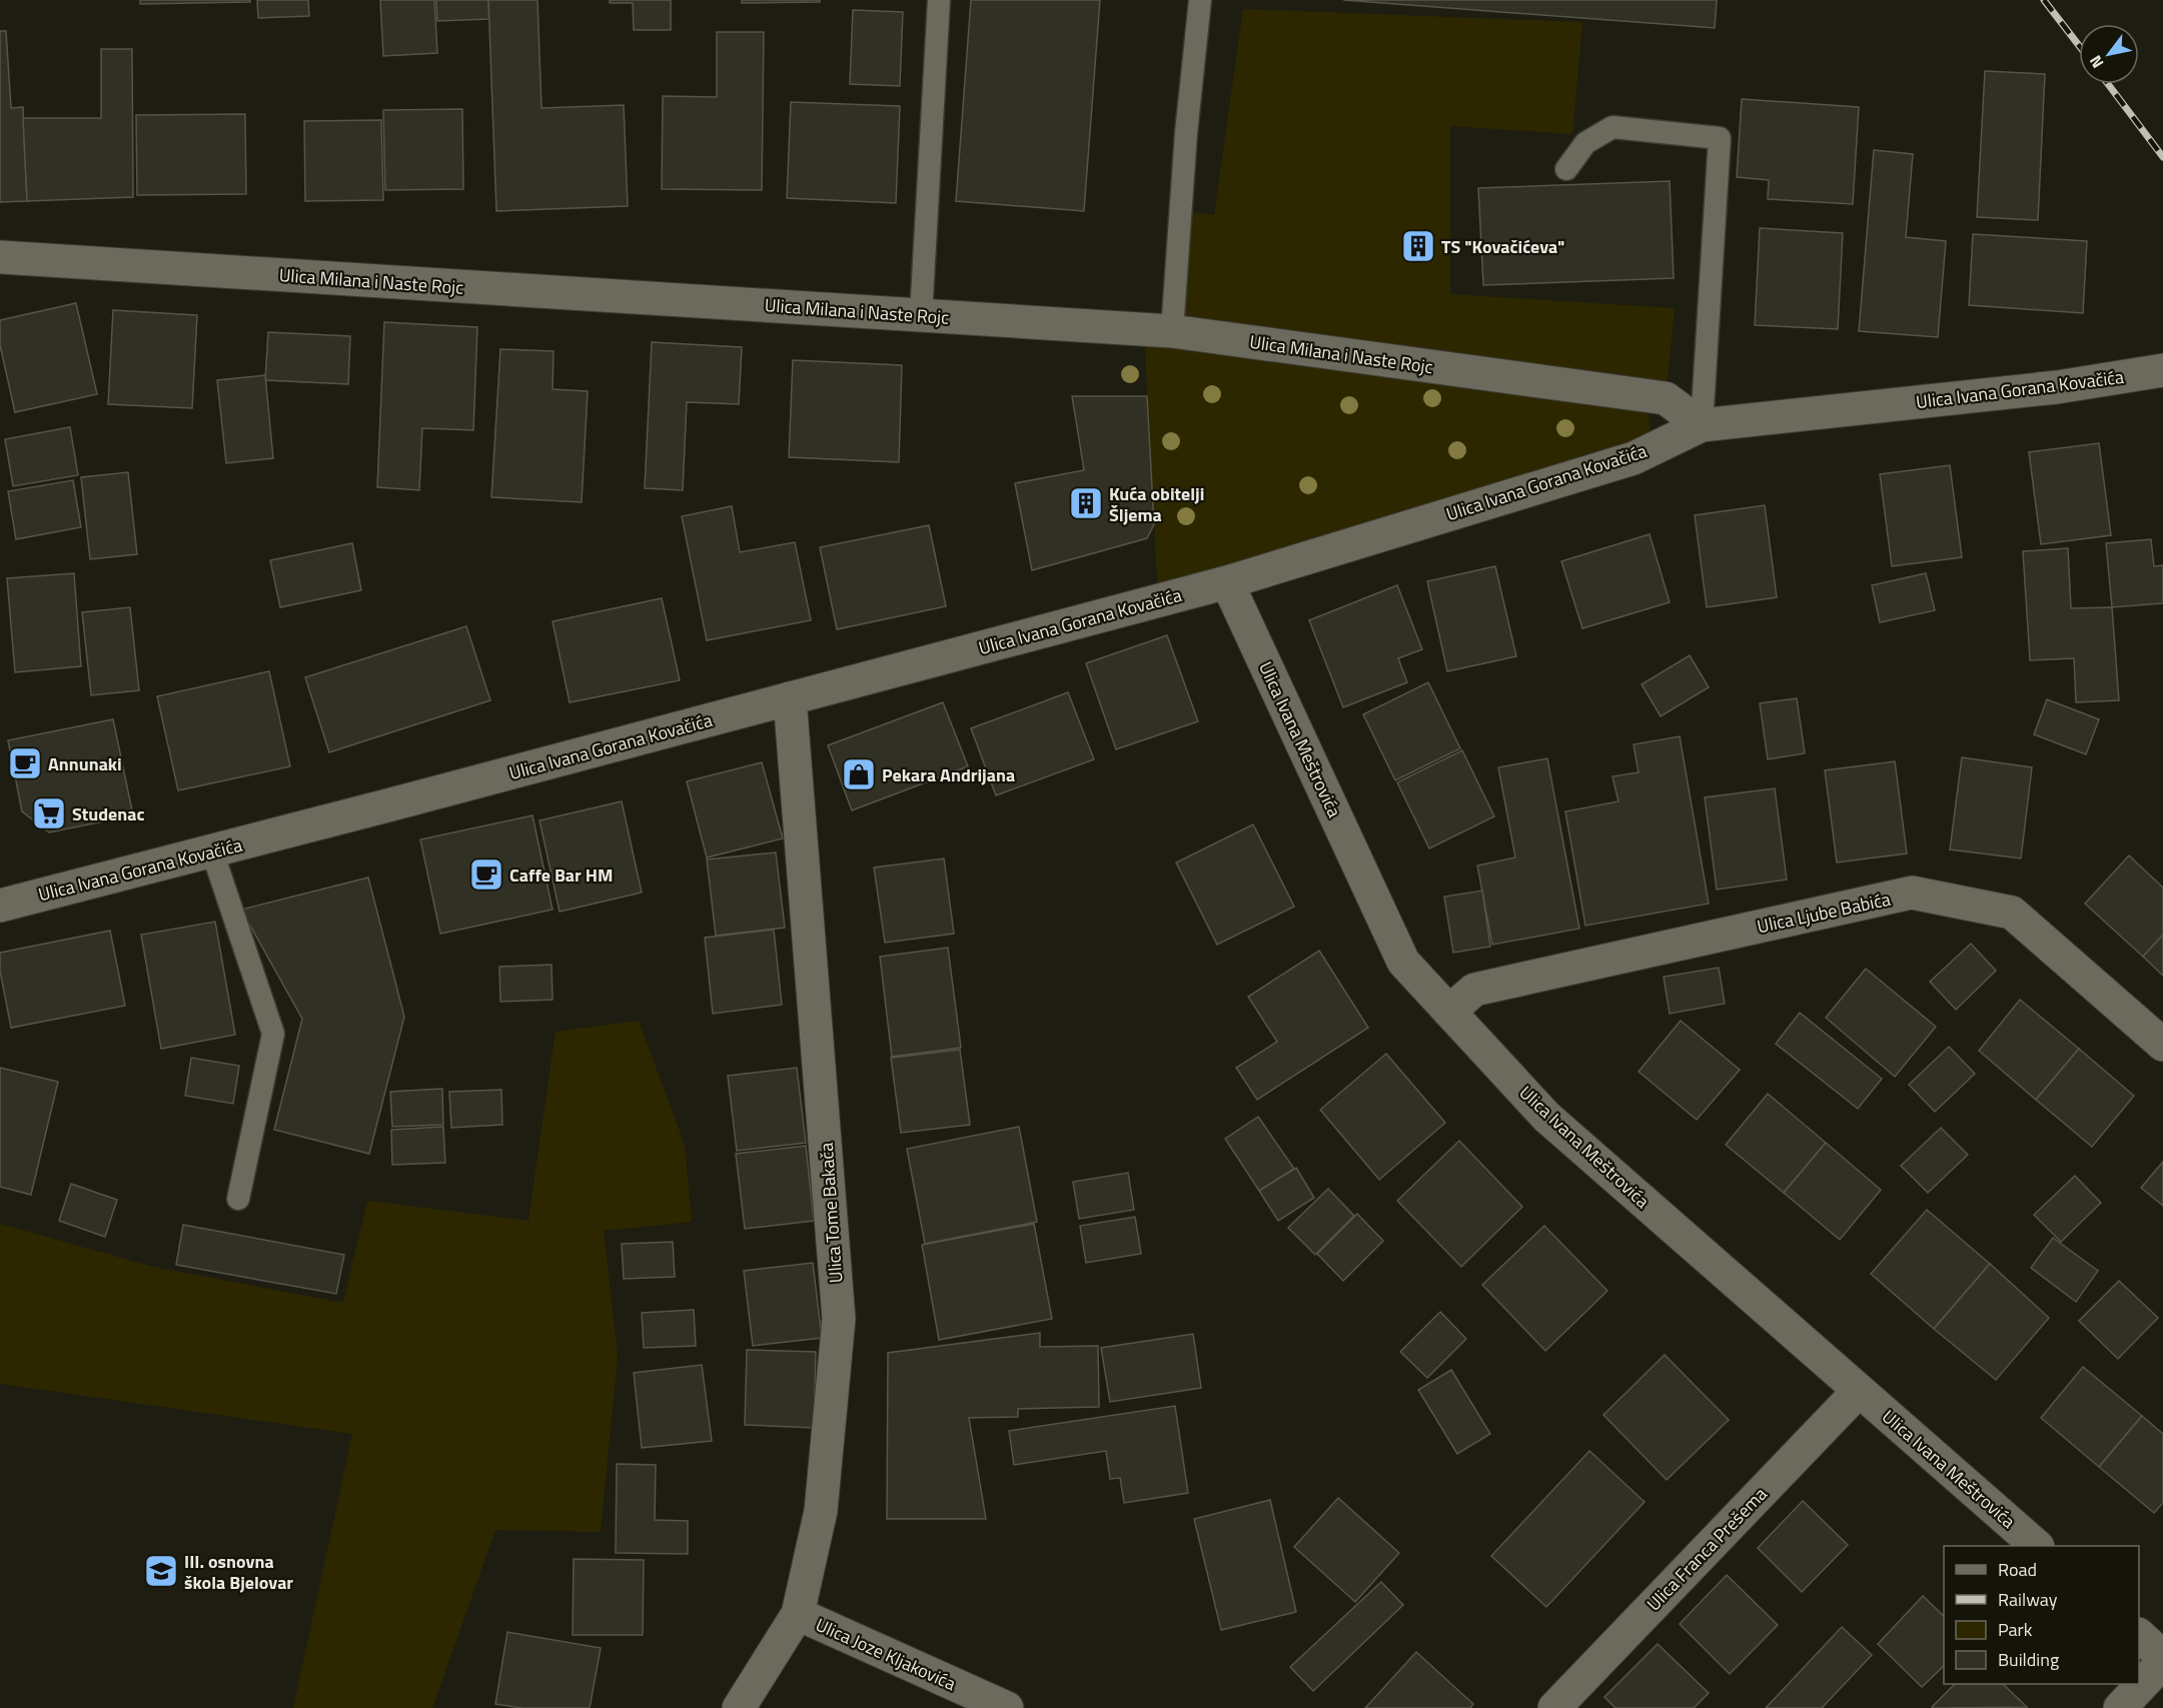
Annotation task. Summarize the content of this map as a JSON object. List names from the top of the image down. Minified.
{"streets":{"street":["Ulica Milana i Naste Rojc","Ulica Ivana Gorana Kovačića","Ulica Ivana Meštrovića","Ulica Ljube Babića","Ulica Tome Bakača","Ulica Franca Prešema","Ulica Joze Kljakovića"]},"crossings":[["Ulica Milana i Naste Rojc","Ulica Ivana Gorana Kovačića"],["Ulica Ivana Gorana Kovačića","Ulica Ivana Meštrovića"],["Ulica Ivana Gorana Kovačića","Ulica Tome Bakača"],["Ulica Ivana Meštrovića","Ulica Ljube Babića"],["Ulica Ivana Meštrovića","Ulica Franca Prešema"],["Ulica Tome Bakača","Ulica Joze Kljakovića"]],"places":{"building":["TS \"Kovačićeva\"","Kuća obitelji Šljema"],"cafe":["Annunaki","Caffe Bar HM"],"shop":["Pekara Andrijana"],"supermarket":["Studenac"],"school or university":["III. osnovna škola Bjelovar"]},"legend":["Road","Railway","Park","Building"],"north":"bottom left"}
